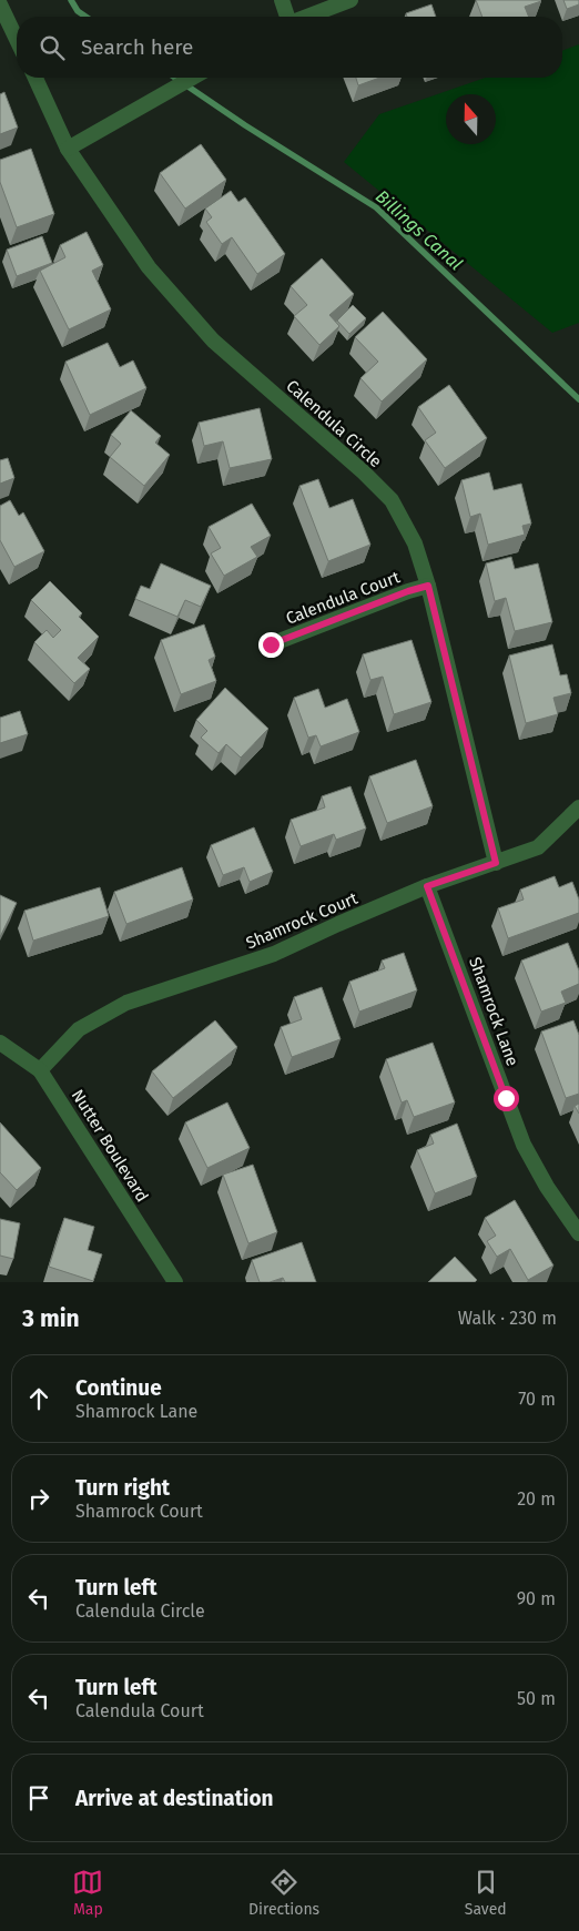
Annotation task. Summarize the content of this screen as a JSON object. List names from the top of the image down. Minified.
{"streets":{"street":["Calendula Circle","Calendula Court","Shamrock Court","Shamrock Lane","Nutter Boulevard"]},"crossings":[["Calendula Circle","Calendula Court"],["Calendula Circle","Shamrock Court"],["Shamrock Court","Shamrock Lane"],["Shamrock Court","Nutter Boulevard"]],"water":["Billings Canal"],"north":"top","page":{"search":"Search here","heading":["3 min","Walk · 230 m"],"list":[["Continue","Shamrock Lane","70 m"],["Turn right","Shamrock Court","20 m"],["Turn left","Calendula Circle","90 m"],["Turn left","Calendula Court","50 m"],"Arrive at destination"],"nav":["Map","Directions","Saved"]}}
